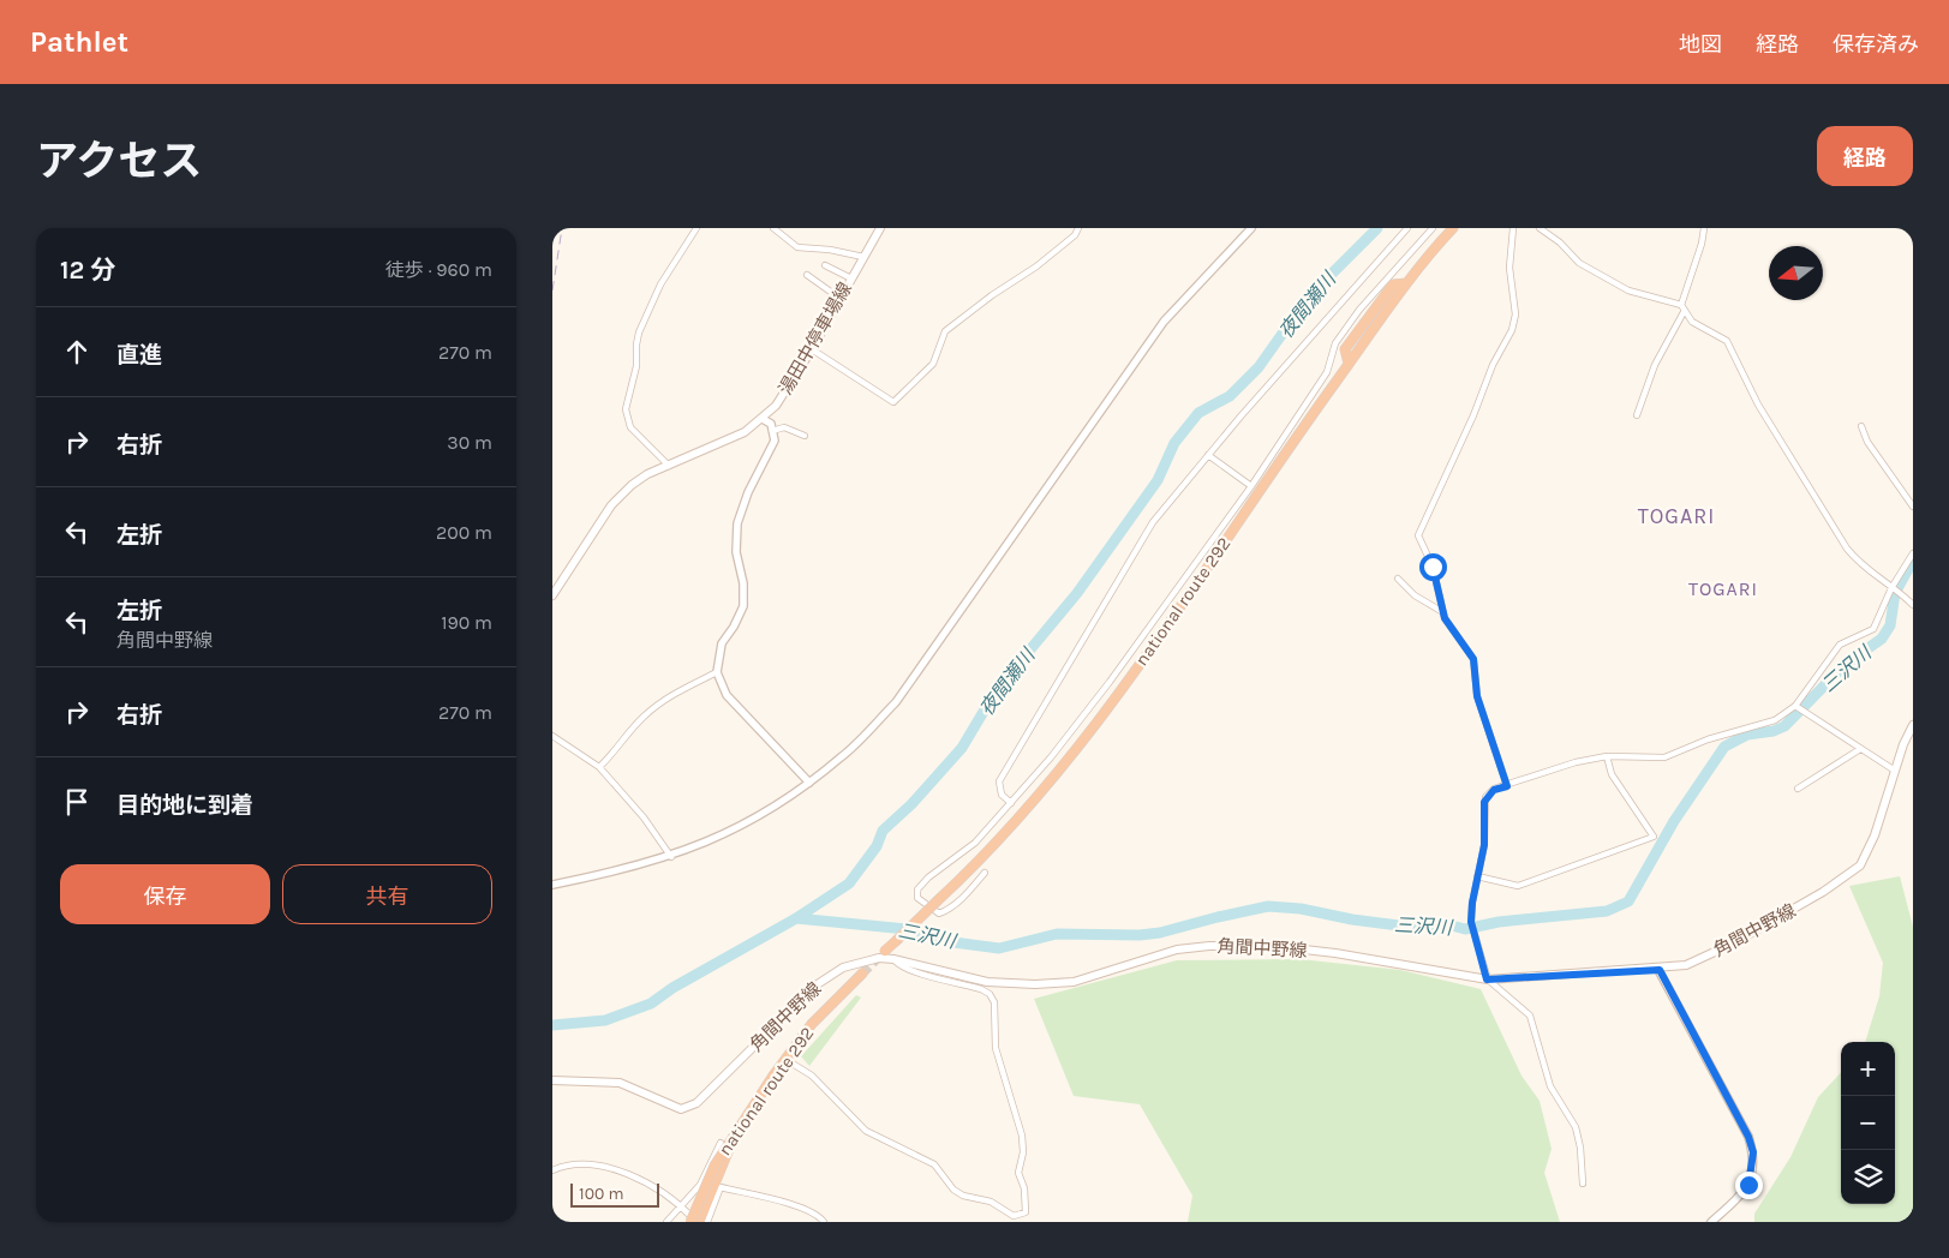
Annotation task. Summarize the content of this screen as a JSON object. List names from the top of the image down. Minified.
{"streets":{"highway":["national route 292"],"main road":["湯田中停車場線","角間中野線"]},"districts":["TOGARI","TOGARI"],"water":["夜間瀬川","三沢川"],"scale_bar":"100 m","north":"left","page":{"header":"Pathlet","nav":["地図","経路","保存済み"],"title":"アクセス","buttons":["経路",["保存","共有"]],"heading":["12 分","徒歩 · 960 m"],"list":[["直進","270 m"],["右折","30 m"],["左折","200 m"],["左折","角間中野線","190 m"],["右折","270 m"],"目的地に到着"],"map_buttons":["+","−"],"scale":"100 m"}}
